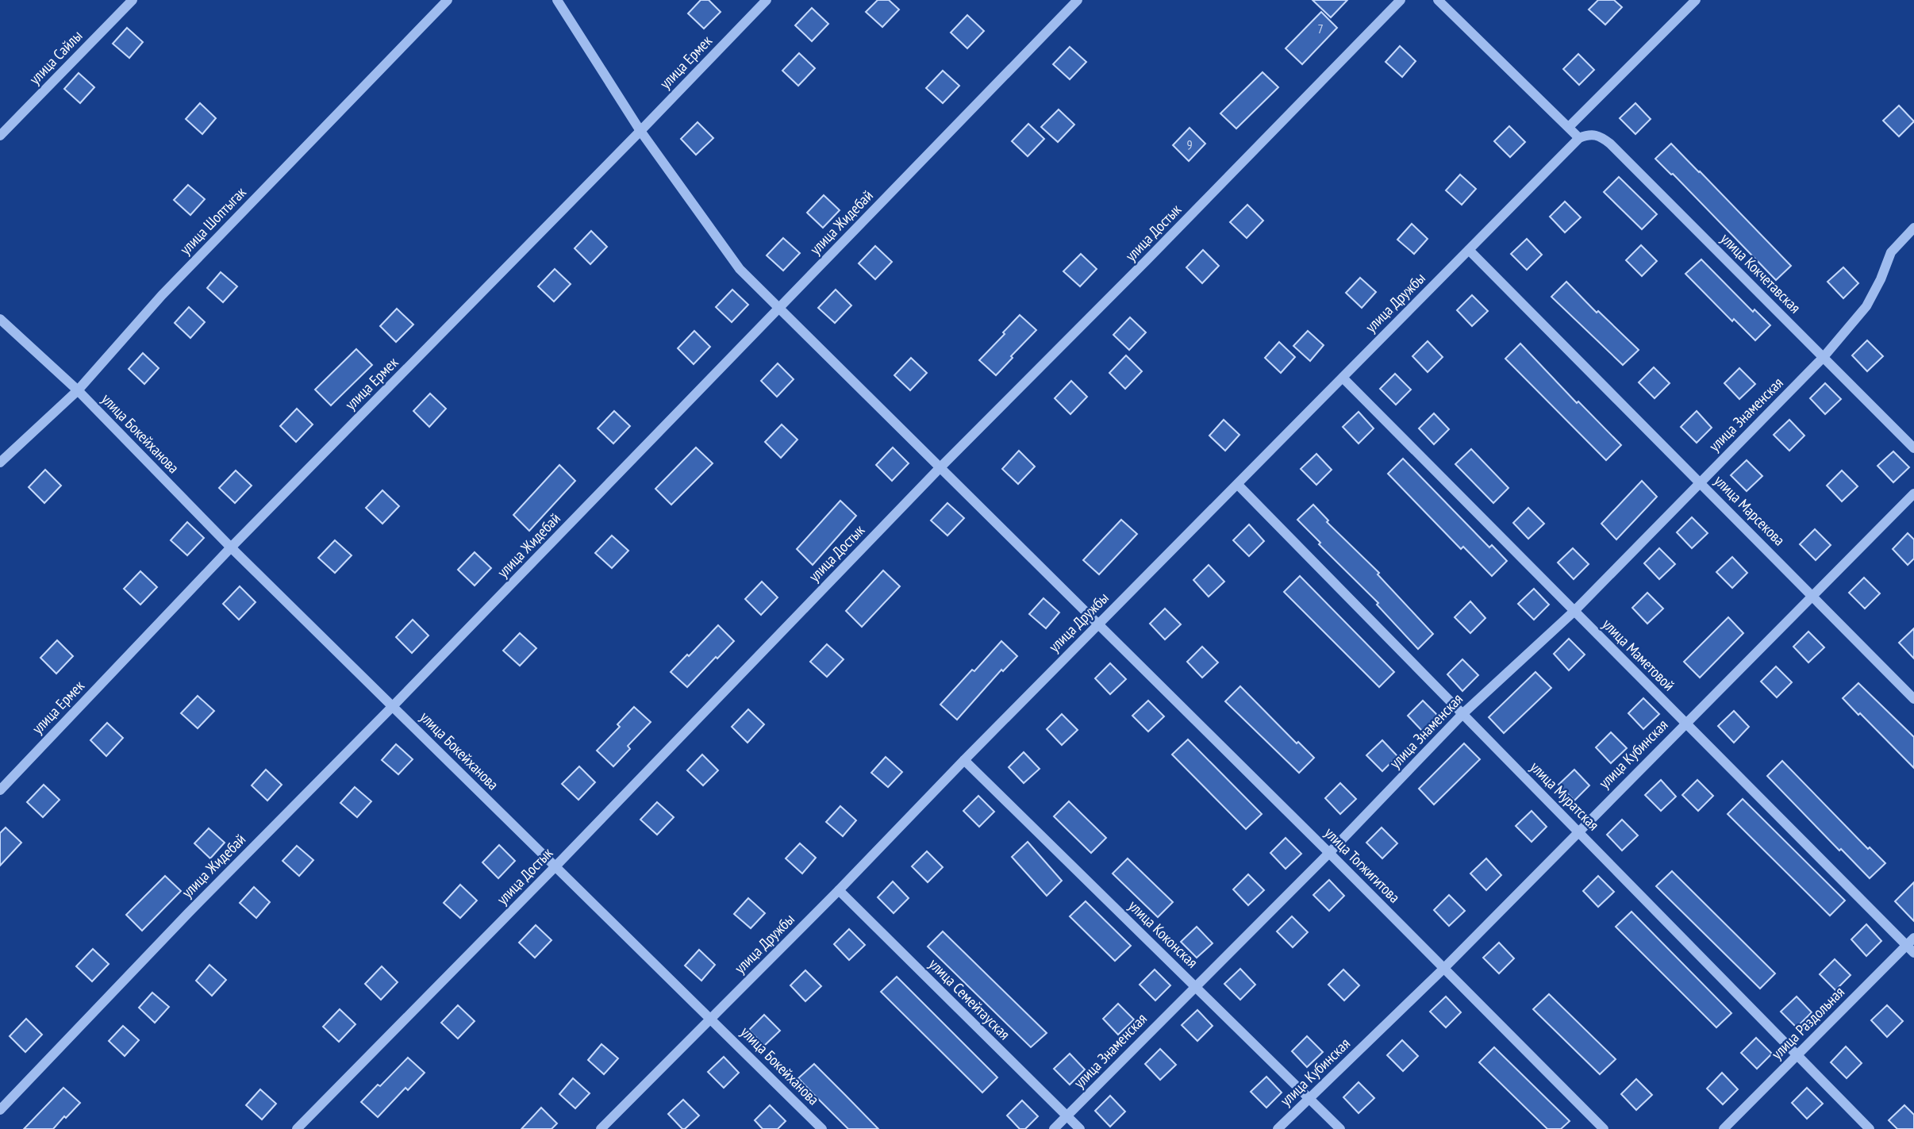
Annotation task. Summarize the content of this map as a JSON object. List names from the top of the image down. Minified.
{"streets":{"street":["улица Сайлы","улица Ермек","улица Шоптыгак","улица Жидебай","улица Достык","улица Кокчетавская","улица Дружбы","улица Знаменская","улица Бокейханова","улица Марсекова","улица Маметовой","улица Кубинская","улица Муратская","улица Тогжигитова","улица Коконская","улица Семейтауская","улица Раздольная"]},"crossings":[["улица Ермек","улица Бокейханова"],["улица Ермек","улица Тогжигитова"],["улица Шоптыгак","улица Бокейханова"],["улица Жидебай","улица Бокейханова"],["улица Жидебай","улица Тогжигитова"],["улица Достык","улица Бокейханова"],["улица Достык","улица Тогжигитова"],["улица Кокчетавская","улица Дружбы"],["улица Кокчетавская","улица Знаменская"],["улица Дружбы","улица Бокейханова"],["улица Дружбы","улица Марсекова"],["улица Дружбы","улица Маметовой"],["улица Дружбы","улица Муратская"],["улица Дружбы","улица Тогжигитова"],["улица Дружбы","улица Коконская"],["улица Дружбы","улица Семейтауская"],["улица Знаменская","улица Марсекова"],["улица Знаменская","улица Маметовой"],["улица Знаменская","улица Муратская"],["улица Знаменская","улица Тогжигитова"],["улица Знаменская","улица Коконская"],["улица Знаменская","улица Семейтауская"],["улица Марсекова","улица Кубинская"],["улица Маметовой","улица Кубинская"],["улица Маметовой","улица Раздольная"],["улица Кубинская","улица Муратская"],["улица Кубинская","улица Тогжигитова"],["улица Кубинская","улица Коконская"],["улица Муратская","улица Раздольная"]],"house_numbers":["7","9"]}
